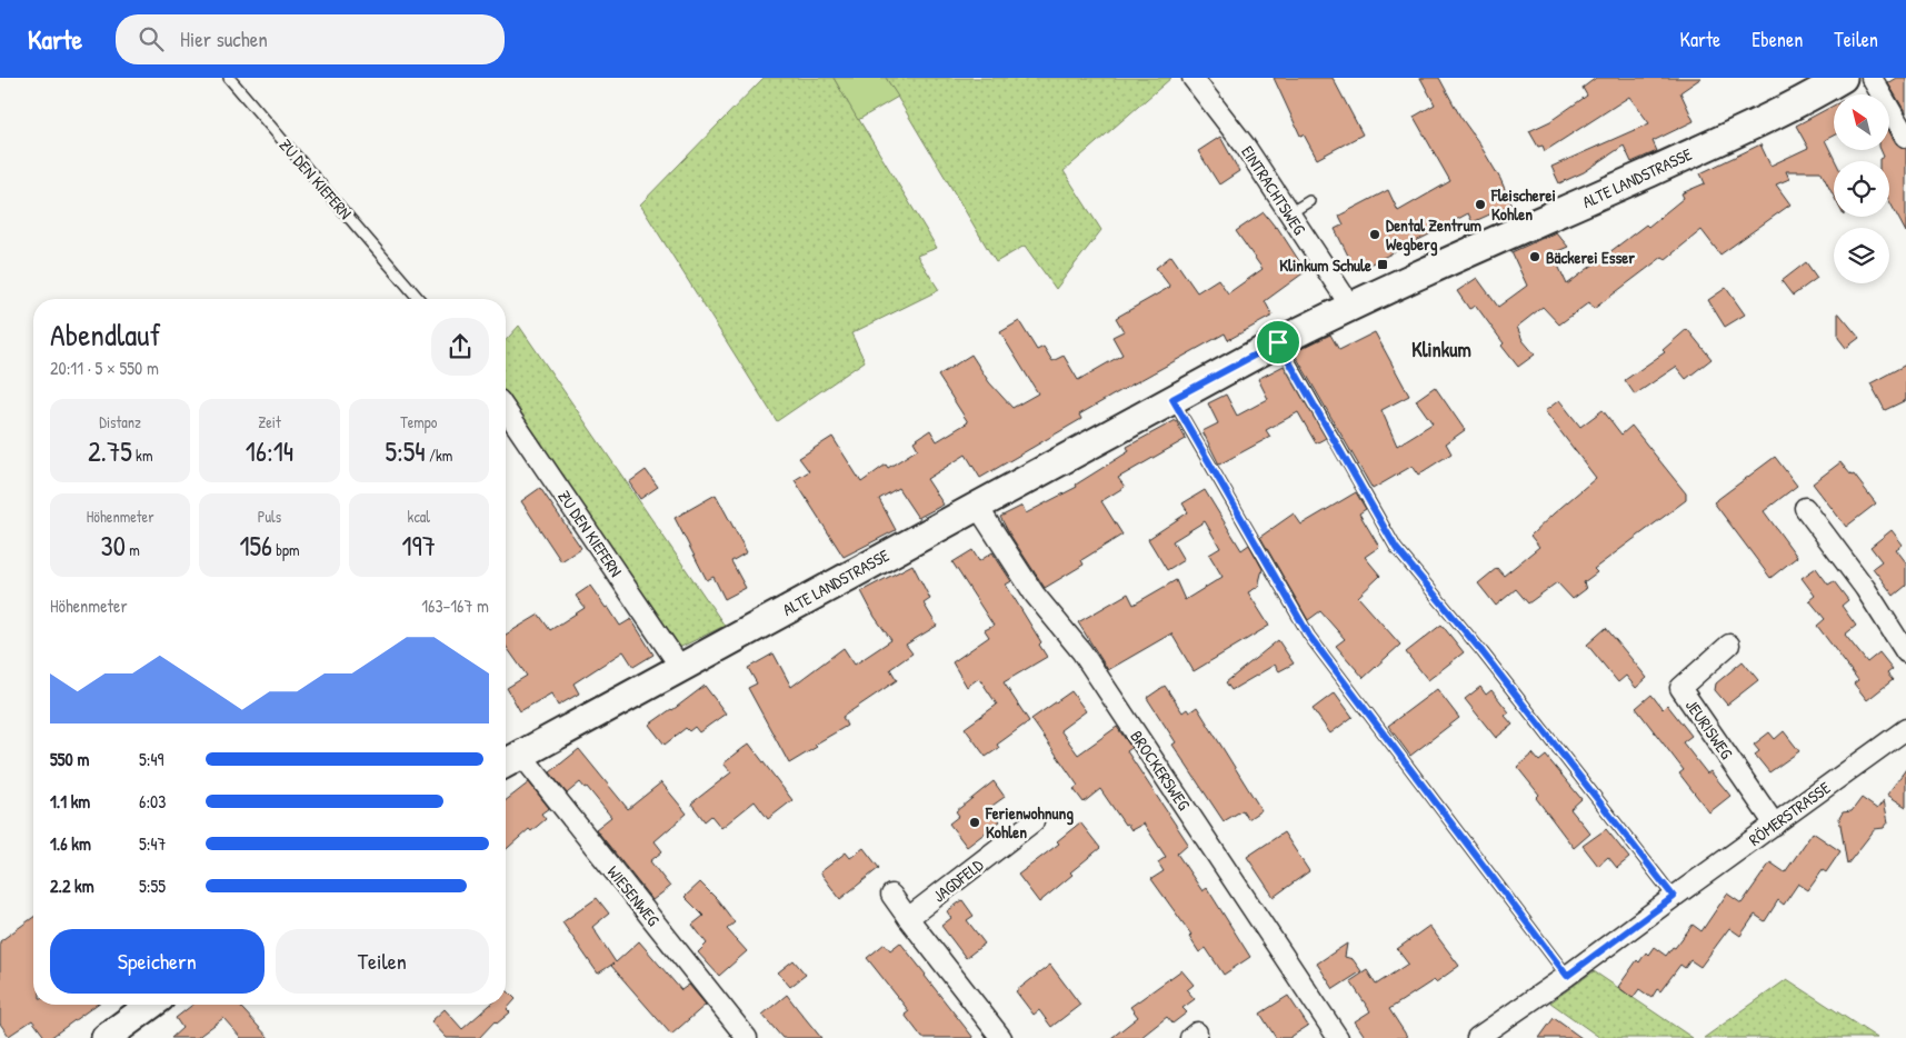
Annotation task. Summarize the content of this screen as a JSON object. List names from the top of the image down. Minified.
{"streets":{"main road":["ALTE LANDSTRASSE"],"street":["ZU DEN KIEFERN","EINTRACHTSWEG","JEURISWEG","BROCKERSWEG","RÖMERSTRASSE","JAGDFELD","WIESENWEG"]},"crossings":[["ALTE LANDSTRASSE","ZU DEN KIEFERN"],["ALTE LANDSTRASSE","EINTRACHTSWEG"],["ALTE LANDSTRASSE","BROCKERSWEG"],["ALTE LANDSTRASSE","WIESENWEG"],["JEURISWEG","RÖMERSTRASSE"]],"districts":["Klinkum"],"places":{"other":["Fleischerei Kohlen","Dental Zentrum Wegberg","Bäckerei Esser","Ferienwohnung Kohlen"],"transit":["Klinkum Schule"]},"north":"top left","page":{"header":"Karte","search":"Hier suchen","nav":["Karte","Ebenen","Teilen"],"heading":["Abendlauf","20:11 · 5 × 550 m"],"stats":[["Distanz","2.75 km"],["Zeit","16:14"],["Tempo","5:54 /km"],["Höhenmeter","30 m"],["Puls","156 bpm"],["kcal","197"]],"chart":["Höhenmeter","163–167 m"],"list":[{"name":"550 m","note":"5:49"},{"name":"1.1 km","note":"6:03"},{"name":"1.6 km","note":"5:47"},{"name":"2.2 km","note":"5:55"}],"buttons":["Speichern","Teilen"]}}
